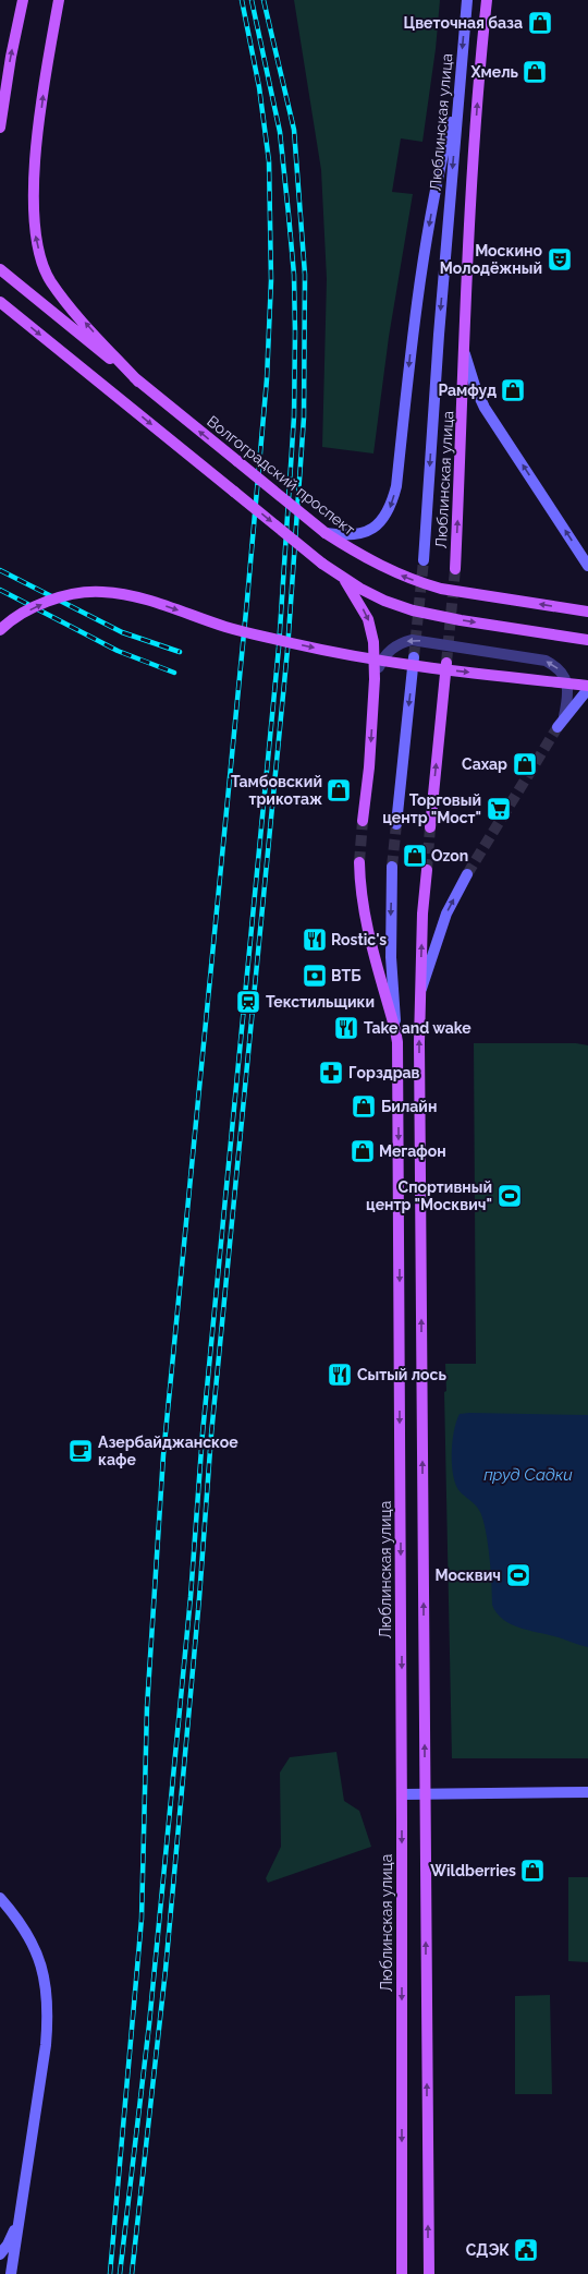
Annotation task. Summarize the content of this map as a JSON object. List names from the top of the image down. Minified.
{"streets":{"main road":["Люблинская улица","Волгоградский проспект"]},"water":["пруд Садки"],"places":{"shop":["Цветочная база","Хмель","Рамфуд","Сахар","Тамбовский трикотаж","Ozon","Билайн","Мегафон","Wildberries"],"theatre":["Москино Молодёжный"],"supermarket":["Торговый центр \"Мост\""],"restaurant":["Rostic's","Take and wake","Сытый лось"],"bank":["ВТБ"],"station":["Текстильщики"],"pharmacy":["Горздрав"],"sports":["Спортивный центр \"Москвич\"","Москвич"],"cafe":["Азербайджанское кафе"],"public building":["СДЭК"]}}
